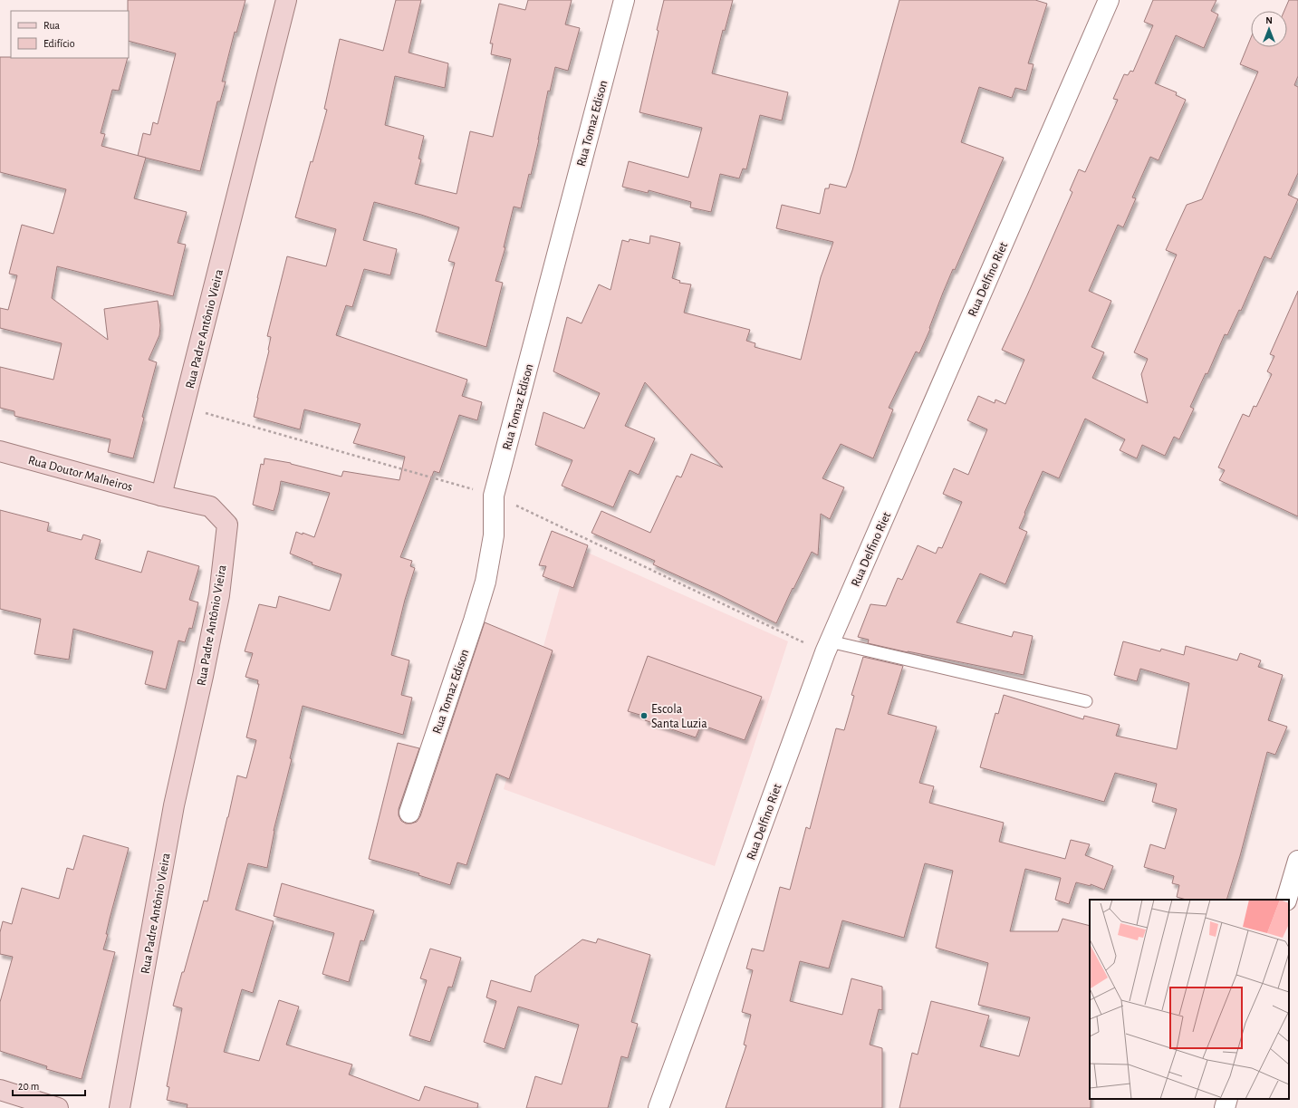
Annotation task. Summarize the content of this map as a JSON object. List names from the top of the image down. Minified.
{"streets":{"street":["Rua Tomaz Edison","Rua Delfino Riet","Rua Padre Antônio Vieira","Rua Doutor Malheiros"]},"crossings":[["Rua Padre Antônio Vieira","Rua Doutor Malheiros"]],"places":["Escola Santa Luzia"],"legend":["Rua","Edifício"],"scale_bar":"20 m","north":"top"}
